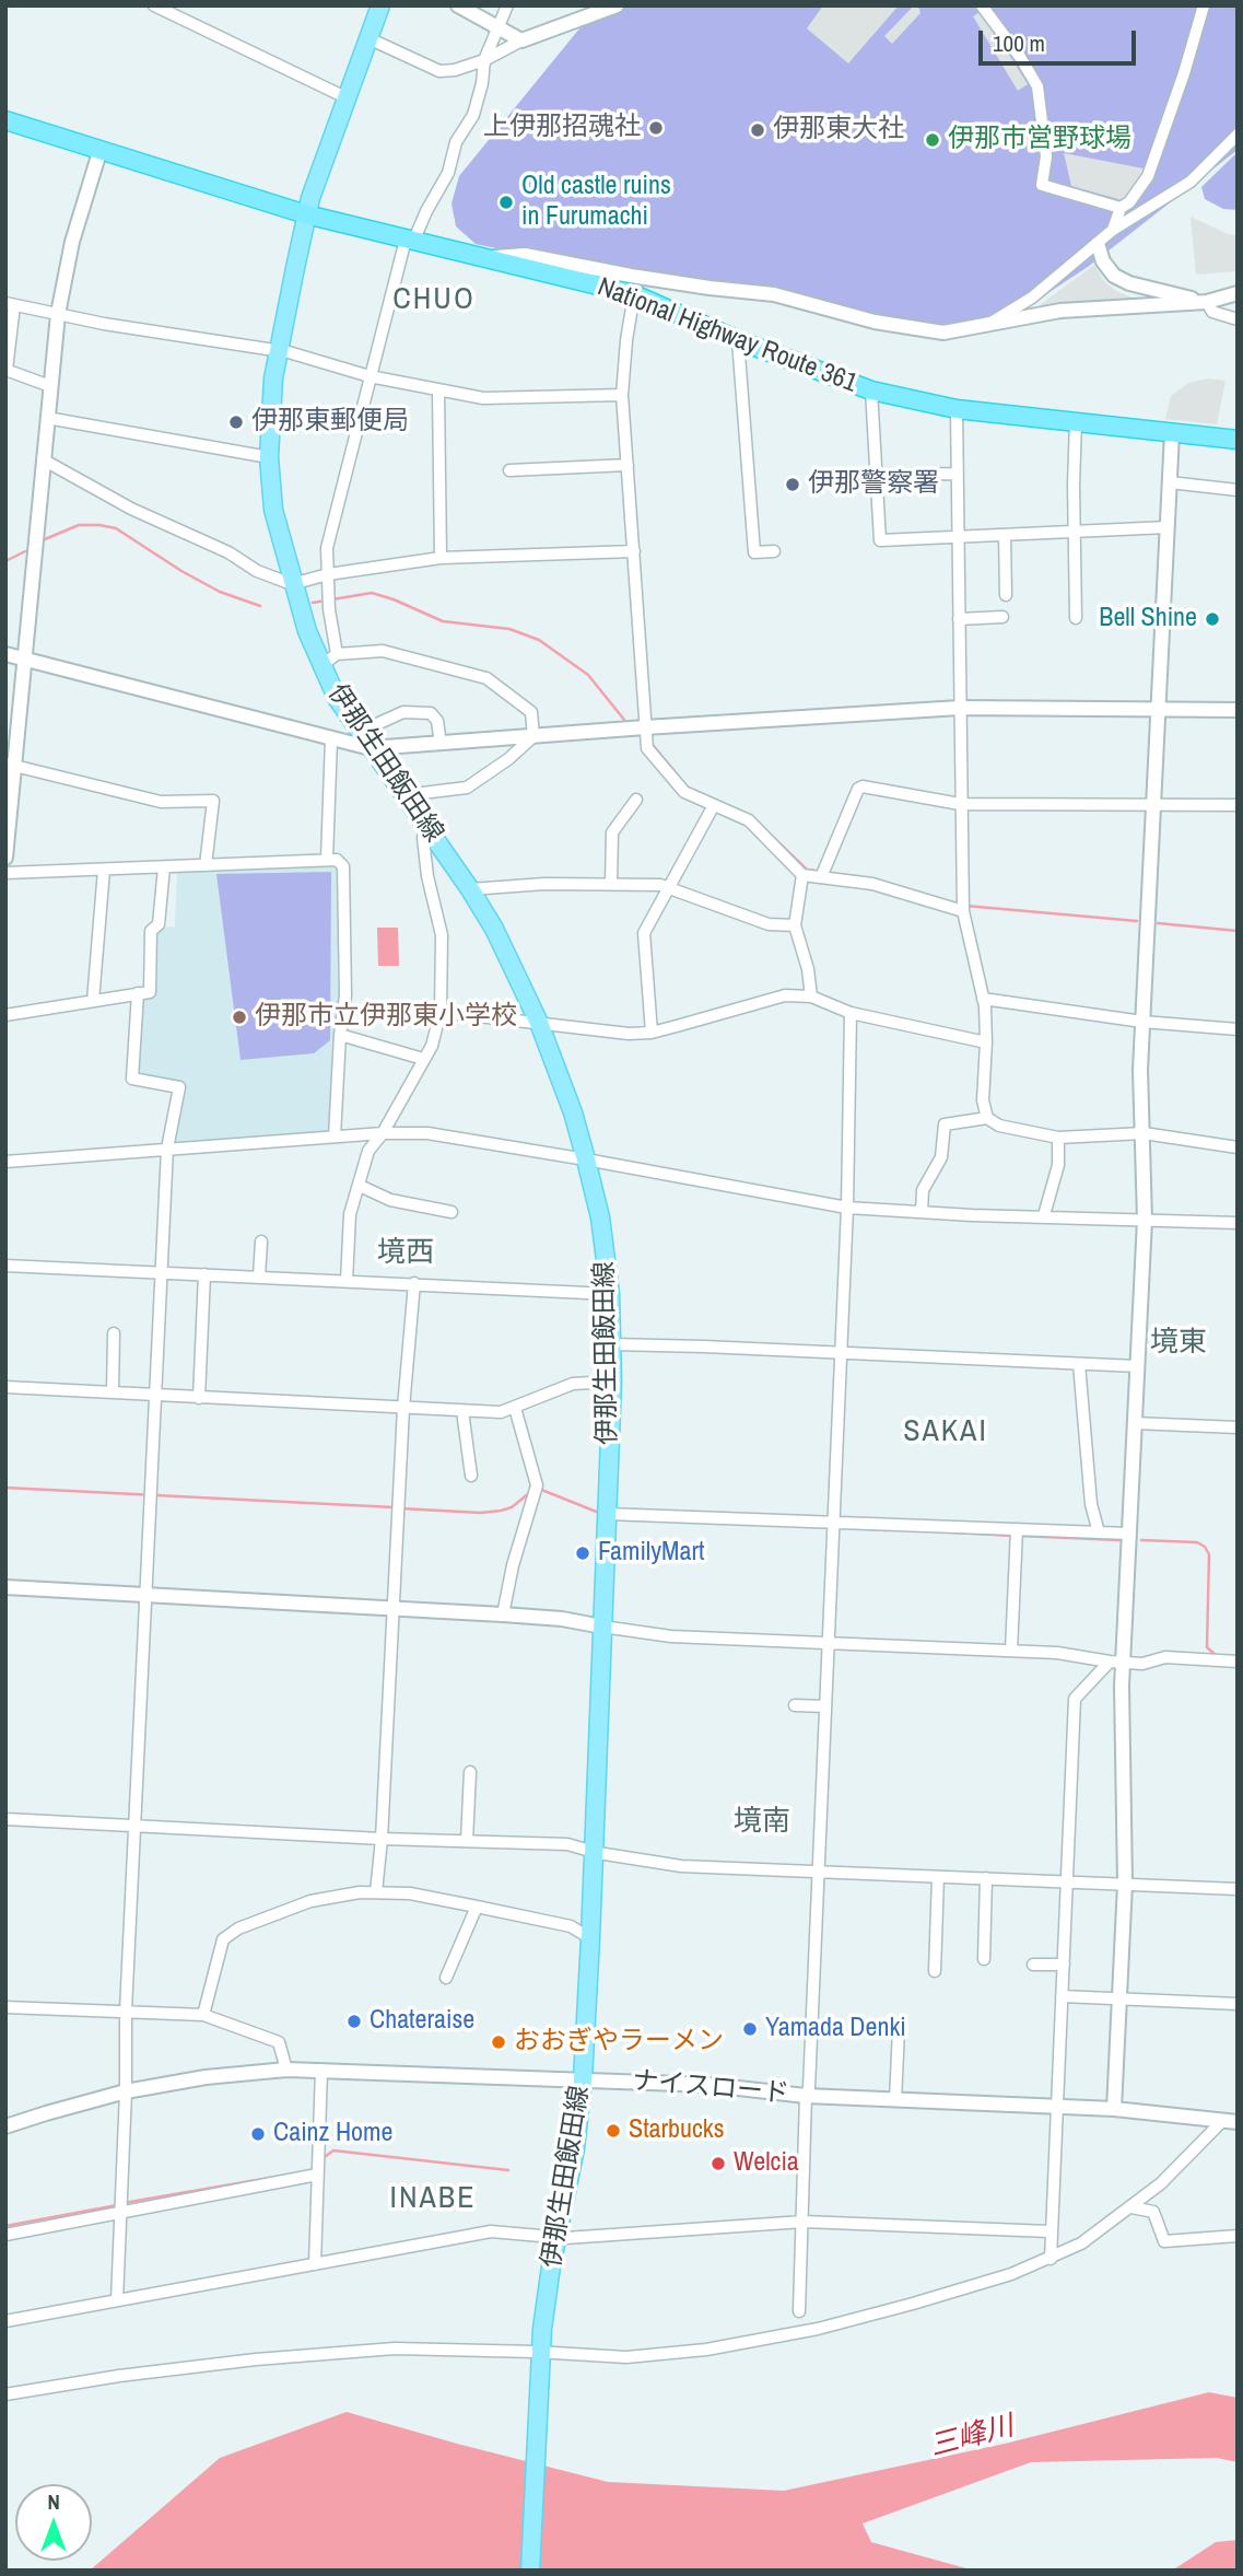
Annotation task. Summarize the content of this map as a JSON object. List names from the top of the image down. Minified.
{"streets":{"highway":["National Highway Route 361"],"main road":["伊那生田飯田線"],"street":["ナイスロード"]},"crossings":[["National Highway Route 361","伊那生田飯田線"],["伊那生田飯田線","ナイスロード"]],"districts":["CHUO","境西","境東","SAKAI","境南","INABE"],"water":["三峰川"],"places":["上伊那招魂社","伊那東大社","伊那市営野球場","Old castle ruins in Furumachi","伊那東郵便局","伊那警察署","Bell Shine","伊那市立伊那東小学校","FamilyMart","Chateraise","Yamada Denki","おおぎやラーメン","Starbucks","Cainz Home","Welcia"],"scale_bar":"100 m","north":"top"}
